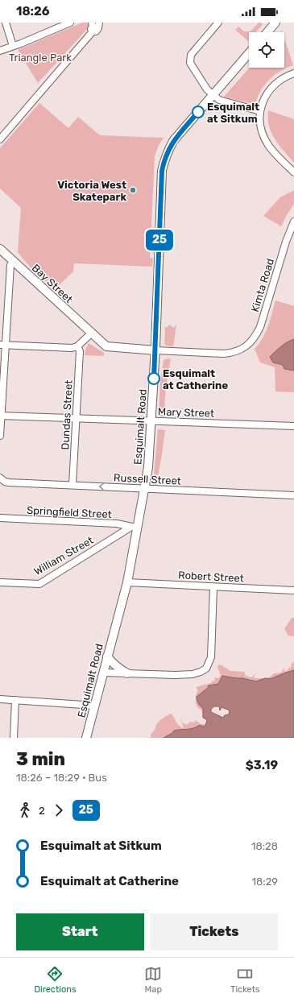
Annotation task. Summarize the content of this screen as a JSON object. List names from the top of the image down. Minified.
{"streets":{"main road":["Bay Street","Esquimalt Road"],"street":["Kimta Road","Mary Street","Dundas Street","Russell Street","Springfield Street","William Street","Robert Street"]},"crossings":[["Bay Street","Kimta Road"],["Bay Street","Esquimalt Road"],["Kimta Road","Esquimalt Road"],["Mary Street","Dundas Street"],["Mary Street","Esquimalt Road"],["Dundas Street","Russell Street"],["Esquimalt Road","Russell Street"],["Esquimalt Road","Springfield Street"],["Esquimalt Road","William Street"],["Esquimalt Road","Robert Street"],["Springfield Street","William Street"]],"parks":["Triangle Park"],"places":["Esquimalt at Sitkum","Victoria West Skatepark","Esquimalt at Catherine"],"lines":["bus line 25"],"page":{"status":"18:26","on_map":"25","heading":["3 min","18:26 – 18:29 · Bus","$3.19"],"legs":["2","25"],"list":[{"name":"Esquimalt at Sitkum","value":"18:28"},{"name":"Esquimalt at Catherine","value":"18:29"}],"buttons":["Start","Tickets"],"tabs":["Directions","Map","Tickets"]}}
